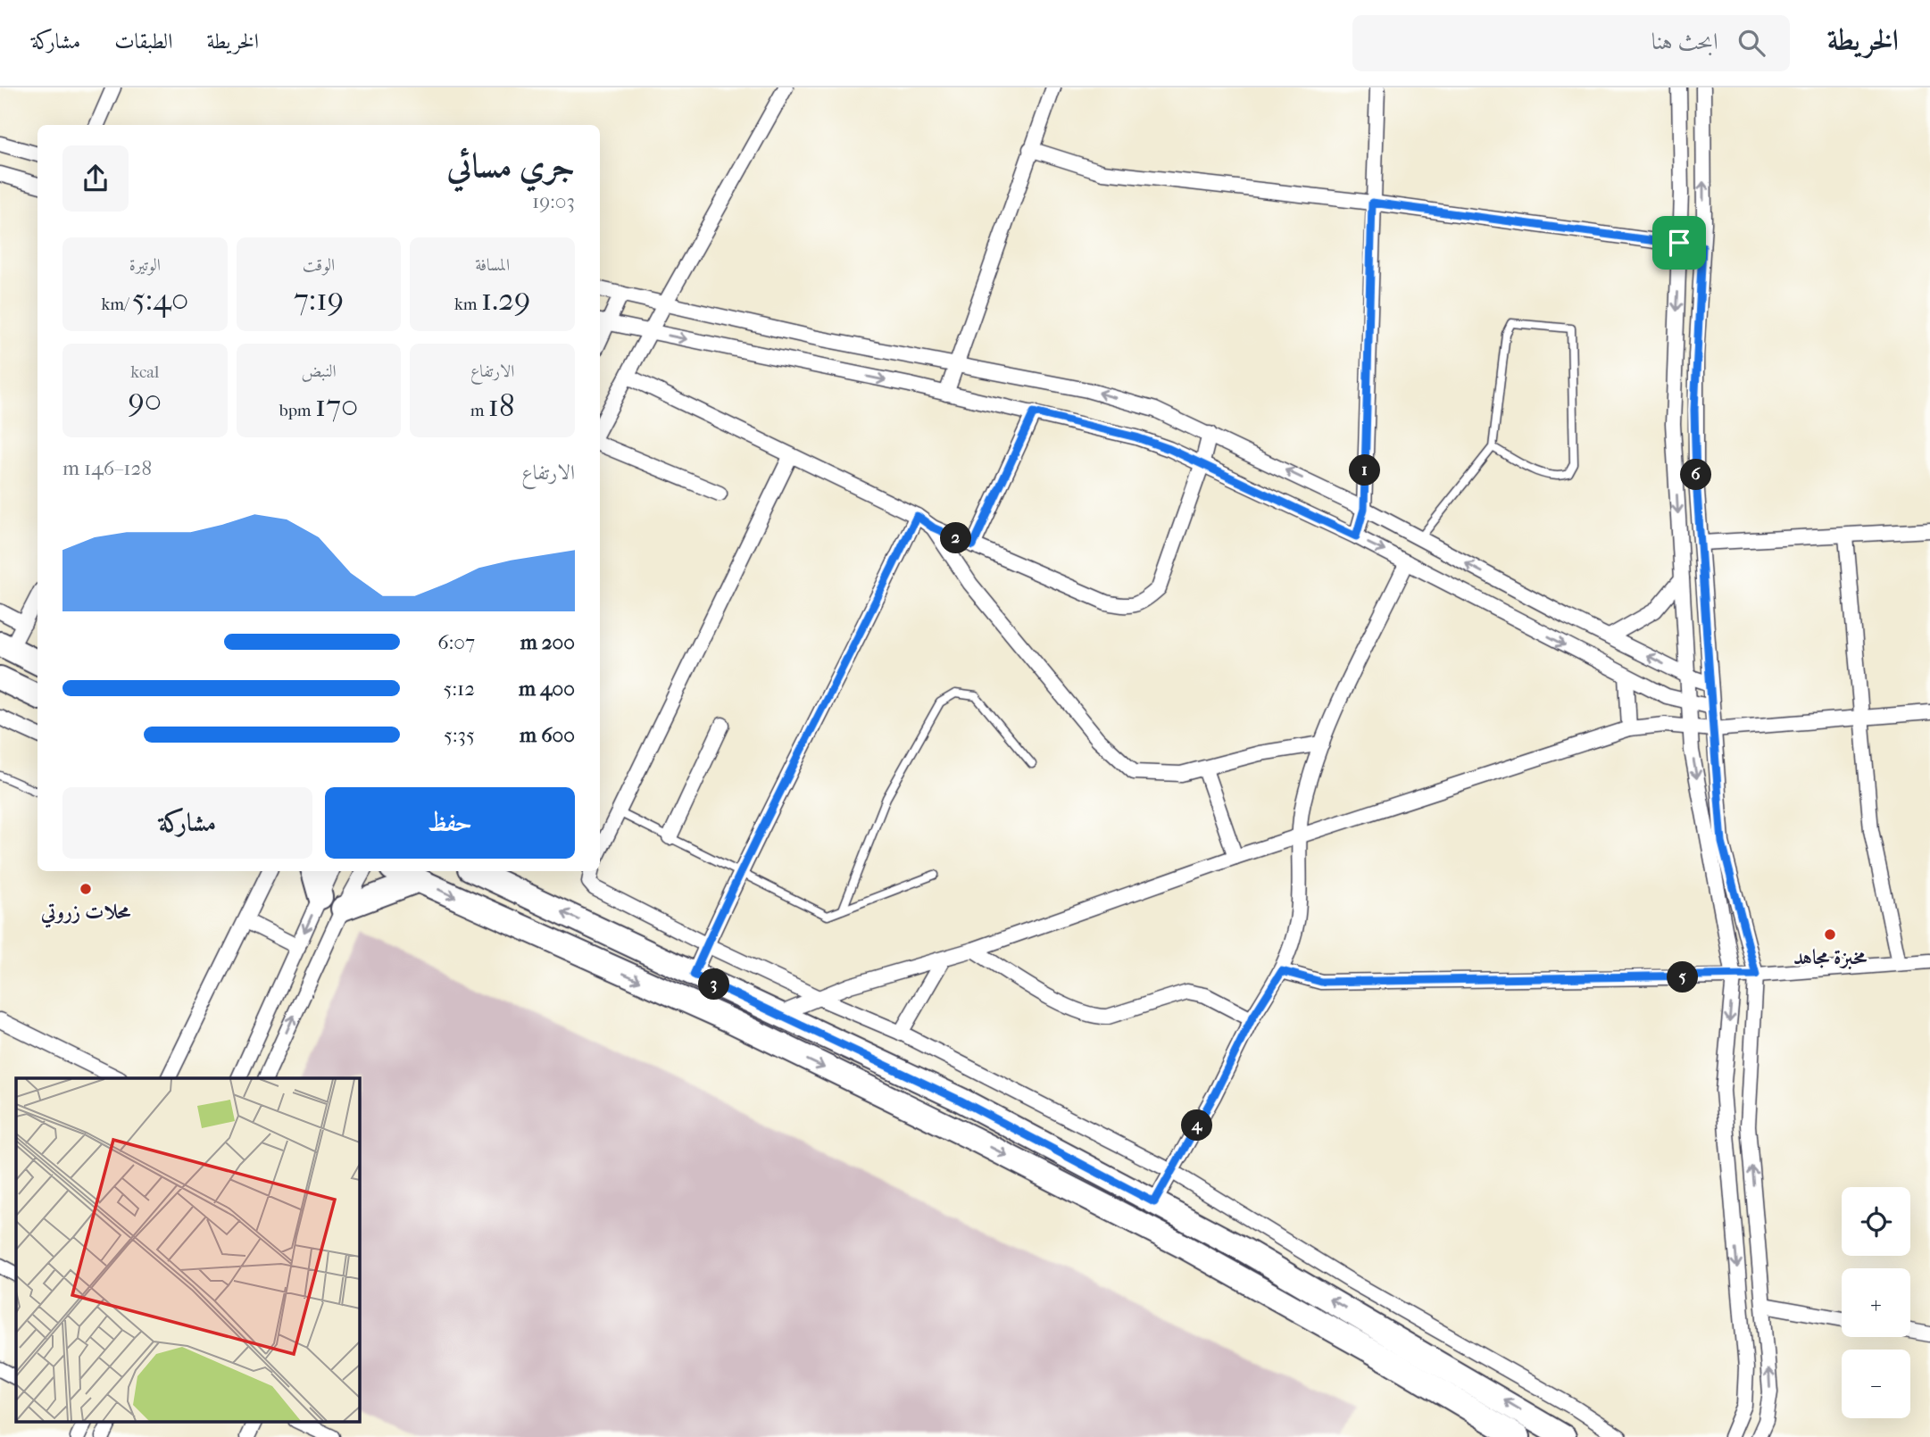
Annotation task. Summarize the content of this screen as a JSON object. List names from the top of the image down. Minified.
{"places":["محلات زروتي","مخبزة مجاهد"],"page":{"header":"الخريطة","search":"ابحث هنا","nav":["الخريطة","الطبقات","مشاركة"],"heading":["جري مسائي","19:03"],"stats":[["المسافة","1.29 km"],["الوقت","7:19"],["الوتيرة","5:40 /km"],["الارتفاع","18 m"],["النبض","170 bpm"],["kcal","90"]],"chart":["الارتفاع","128–146 m"],"pins":["1","6","2","5","3","4"],"list":[{"name":"200 m","note":"6:07"},{"name":"400 m","note":"5:12"},{"name":"600 m","note":"5:35"}],"buttons":["حفظ","مشاركة"],"map_buttons":["+","−"]}}
